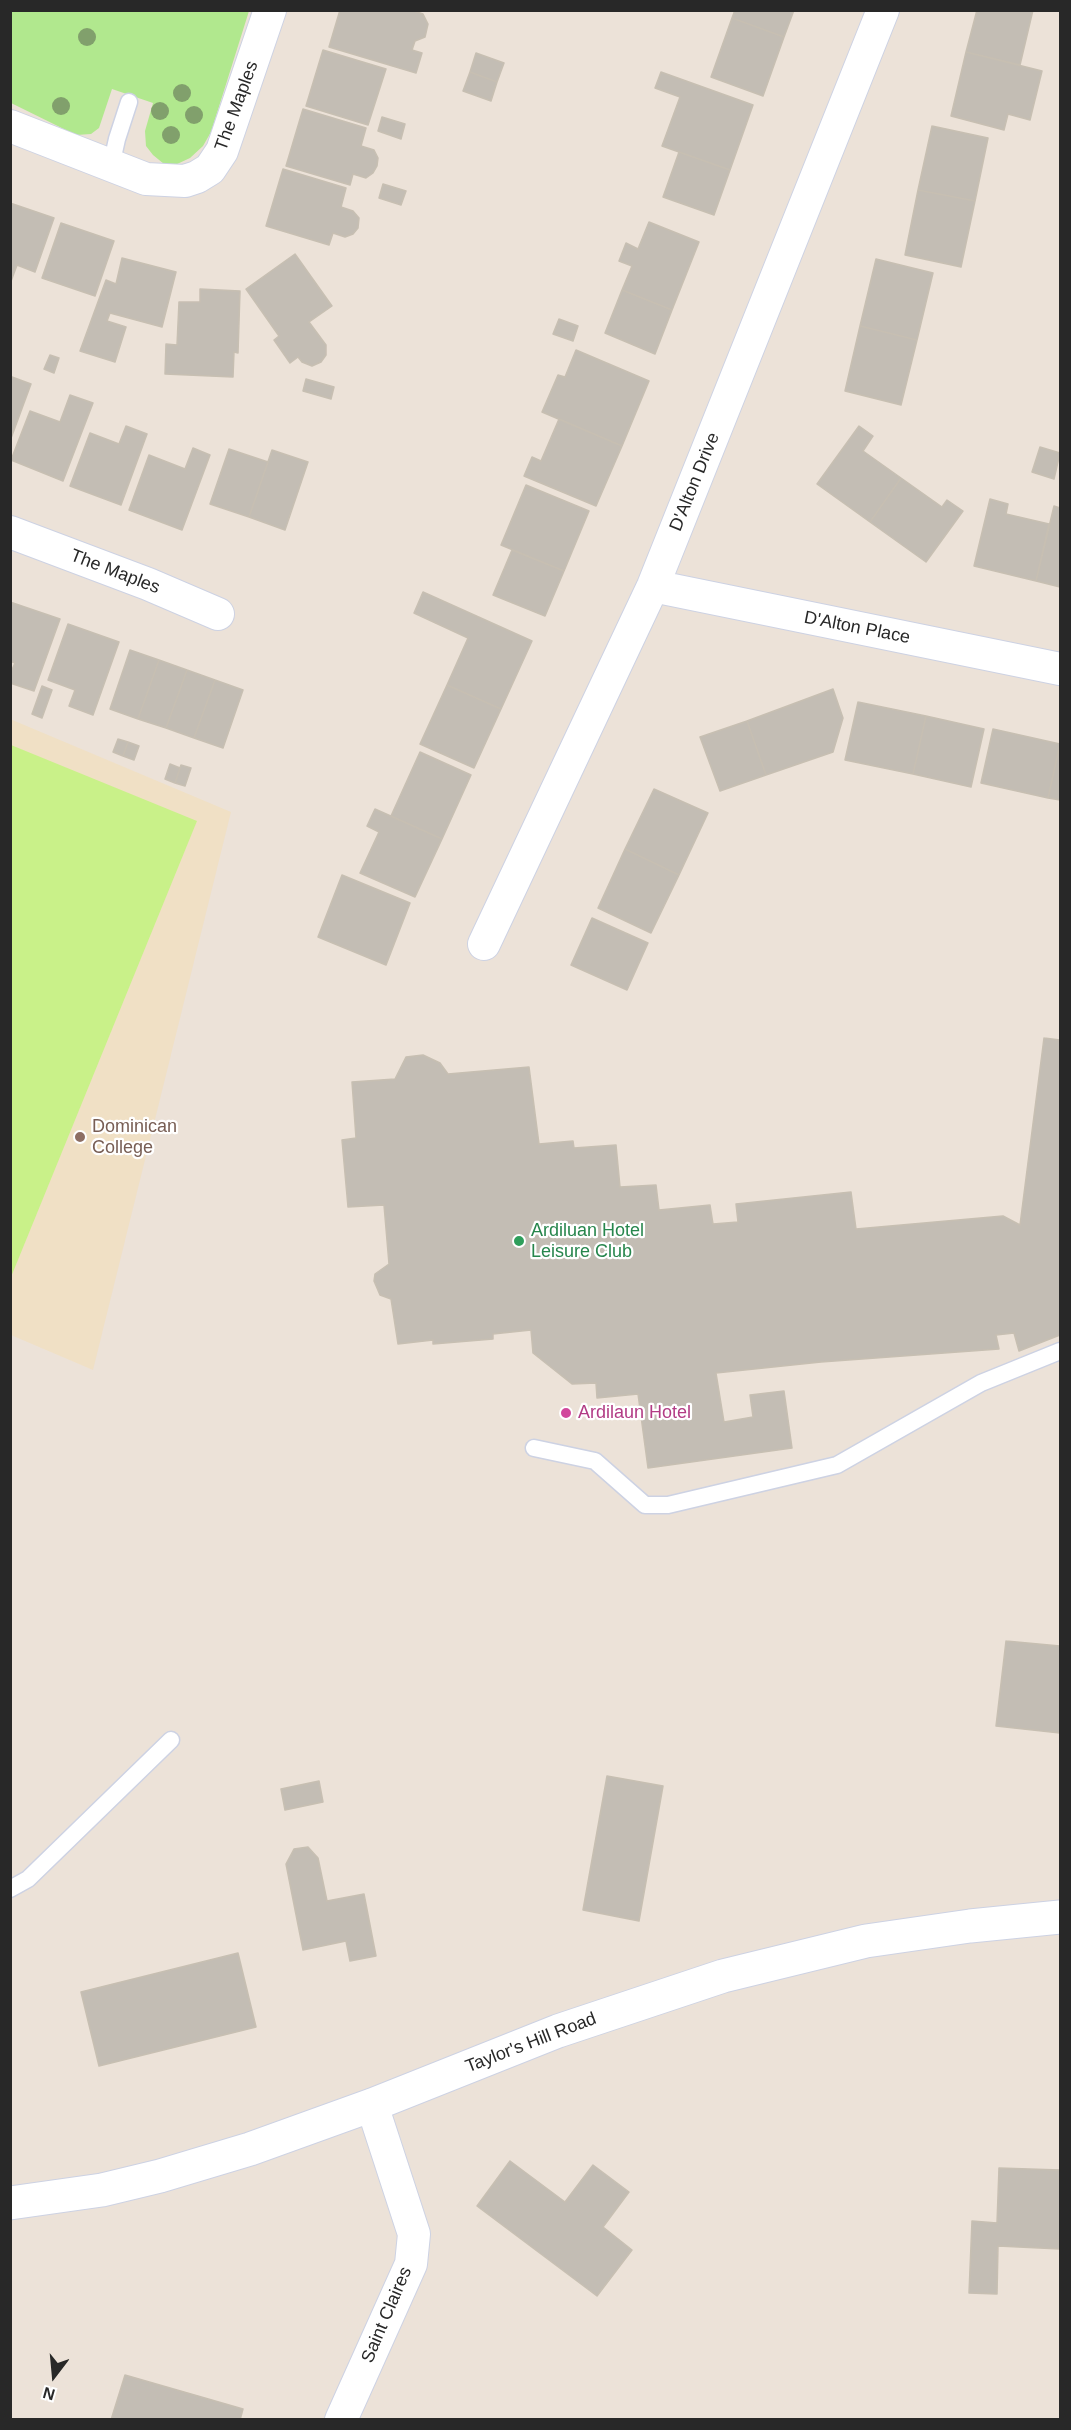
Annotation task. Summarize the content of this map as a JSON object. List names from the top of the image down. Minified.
{"streets":{"main road":["Taylor's Hill Road"],"street":["The Maples","D'Alton Drive","D'Alton Place","Saint Claires"]},"crossings":[["D'Alton Drive","D'Alton Place"],["Taylor's Hill Road","Saint Claires"]],"places":["Dominican College","Ardiluan Hotel Leisure Club","Ardilaun Hotel"],"north":"bottom"}
